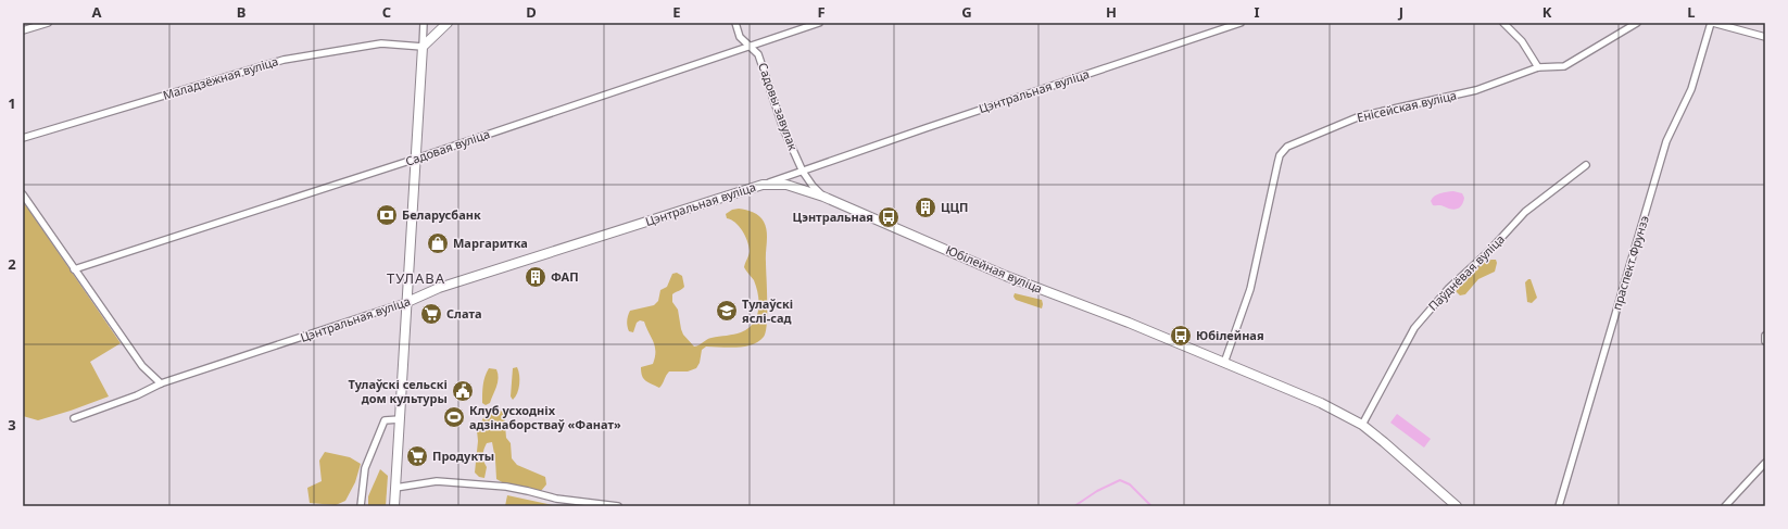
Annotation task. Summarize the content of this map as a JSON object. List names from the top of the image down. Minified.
{"streets":{"main road":["Цэнтральная вуліца","Юбілейная вуліца"],"street":["Маладзёжная вуліца","Садовы завулак","Енісейская вуліца","Садовая вуліца","праспект Фрунзэ","Паўднёвая вуліца"]},"crossings":[["Цэнтральная вуліца","Садовы завулак"],["Цэнтральная вуліца","Юбілейная вуліца"],["Садовы завулак","Садовая вуліца"],["Садовы завулак","Юбілейная вуліца"],["Енісейская вуліца","Юбілейная вуліца"],["Юбілейная вуліца","Паўднёвая вуліца"]],"districts":["ТУЛАВА"],"places":{"building":["ЦЦП","ФАП"],"bank":["Беларусбанк"],"bus stop":["Цэнтральная","Юбілейная"],"shop":["Маргаритка"],"school or university":["Тулаўскі яслі-сад"],"supermarket":["Слата","Продукты"],"public building":["Тулаўскі сельскі дом культуры"],"sports":["Клуб усходніх адзінаборстваў «Фанат»"]},"grid":{"columns":["A","B","C","D","E","F","G","H","I","J","K","L"],"rows":["1","2","3"]}}
